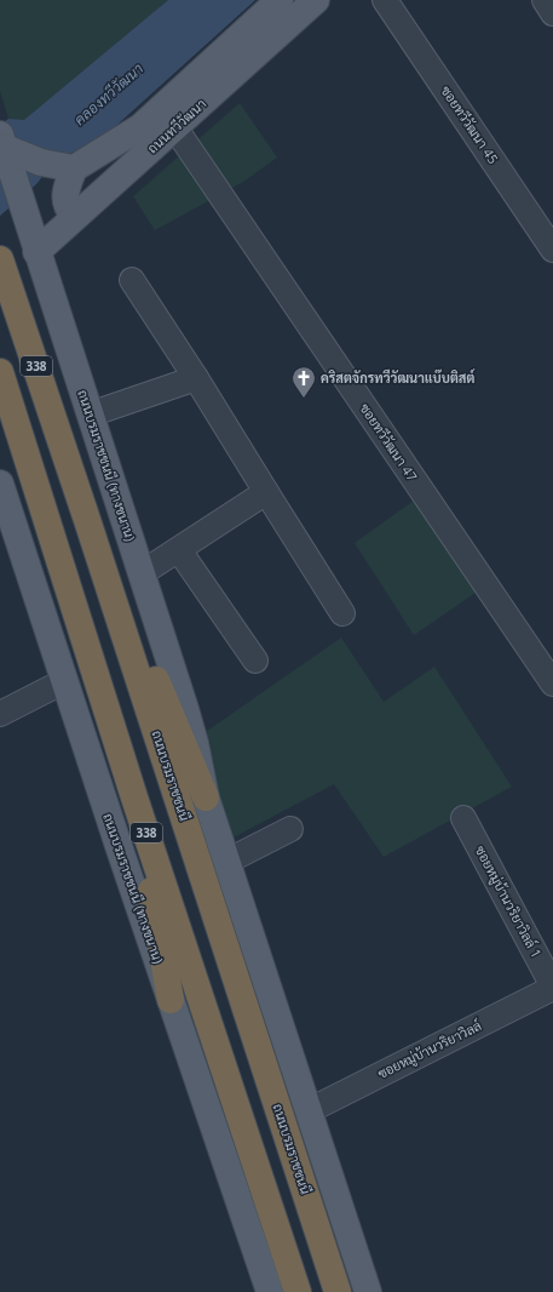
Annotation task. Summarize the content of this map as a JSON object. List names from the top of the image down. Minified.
{"streets":{"highway":["338","ถนนบรมราชชนนี"],"main road":["ถนนทวีวัฒนา","ถนนบรมราชชนนี (ทางขนาน)"],"street":["ซอยทวีวัฒนา 45","ซอยทวีวัฒนา 47","ซอยหมู่บ้านวริยาวิลล์ 1","ซอยหมู่บ้านวริยาวิลล์"]},"crossings":[["ถนนทวีวัฒนา","ซอยทวีวัฒนา 47"],["ถนนทวีวัฒนา","ถนนบรมราชชนนี (ทางขนาน)"],["ถนนบรมราชชนนี (ทางขนาน)","ถนนบรมราชชนนี"],["ถนนบรมราชชนนี","ซอยหมู่บ้านวริยาวิลล์"],["ซอยหมู่บ้านวริยาวิลล์ 1","ซอยหมู่บ้านวริยาวิลล์"]],"water":["คลองทวีวัฒนา"],"places":{"church":["คริสตจักรทวีวัฒนาแบ๊บติสต์"]}}
